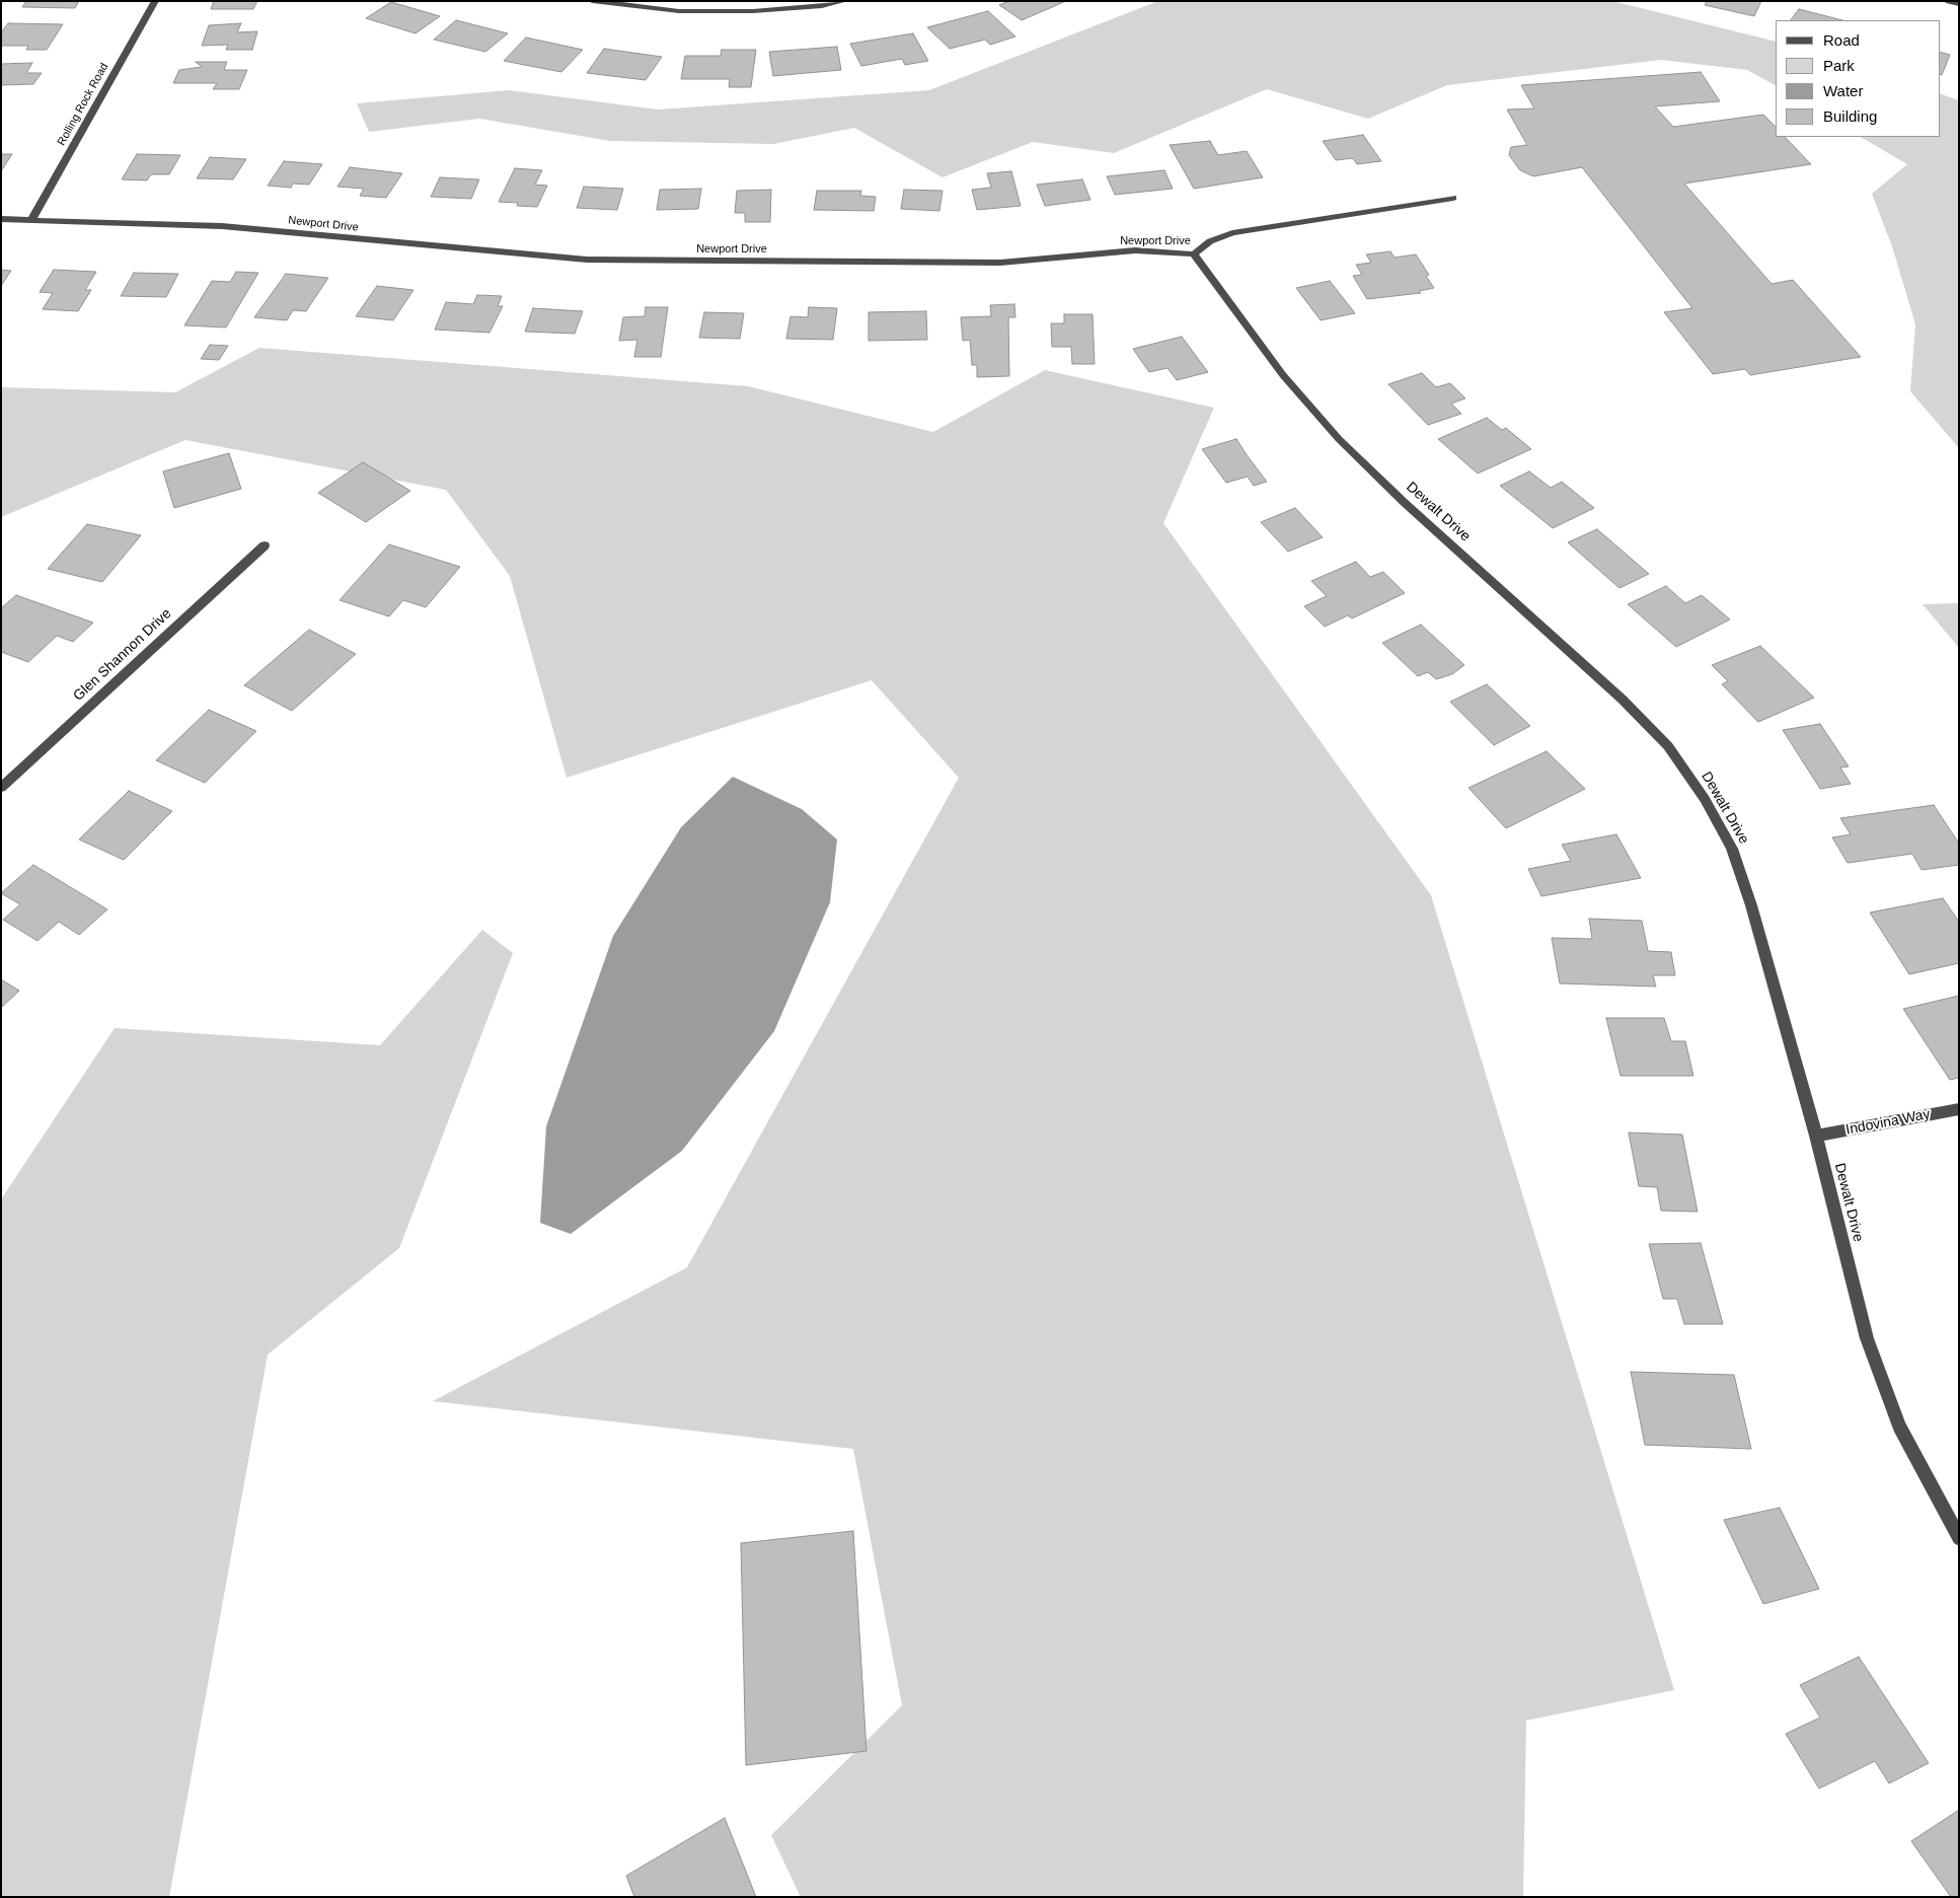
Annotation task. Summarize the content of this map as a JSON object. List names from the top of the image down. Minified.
{"streets":{"street":["Rolling Rock Road","Newport Drive","Dewalt Drive","Glen Shannon Drive","Indovina Way"]},"crossings":[["Rolling Rock Road","Newport Drive"],["Newport Drive","Dewalt Drive"],["Dewalt Drive","Indovina Way"]],"legend":["Road","Park","Water","Building"]}
